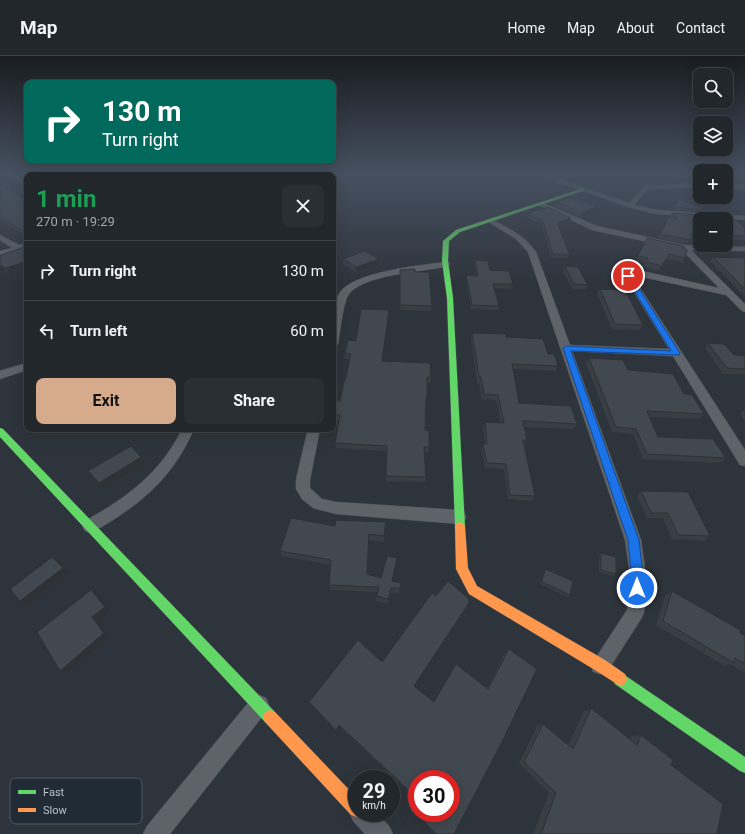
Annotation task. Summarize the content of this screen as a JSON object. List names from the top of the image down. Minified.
{"legend":["Fast","Slow"],"page":{"header":"Map","nav":["Home","Map","About","Contact"],"map_buttons":["+","−"],"turn":["130 m","Turn right"],"heading":["1 min","270 m · 19:29"],"list":[{"name":"Turn right","value":"130 m"},{"name":"Turn left","value":"60 m"}],"buttons":["Exit","Share"],"speed":"29 km/h","limit":"30"}}
